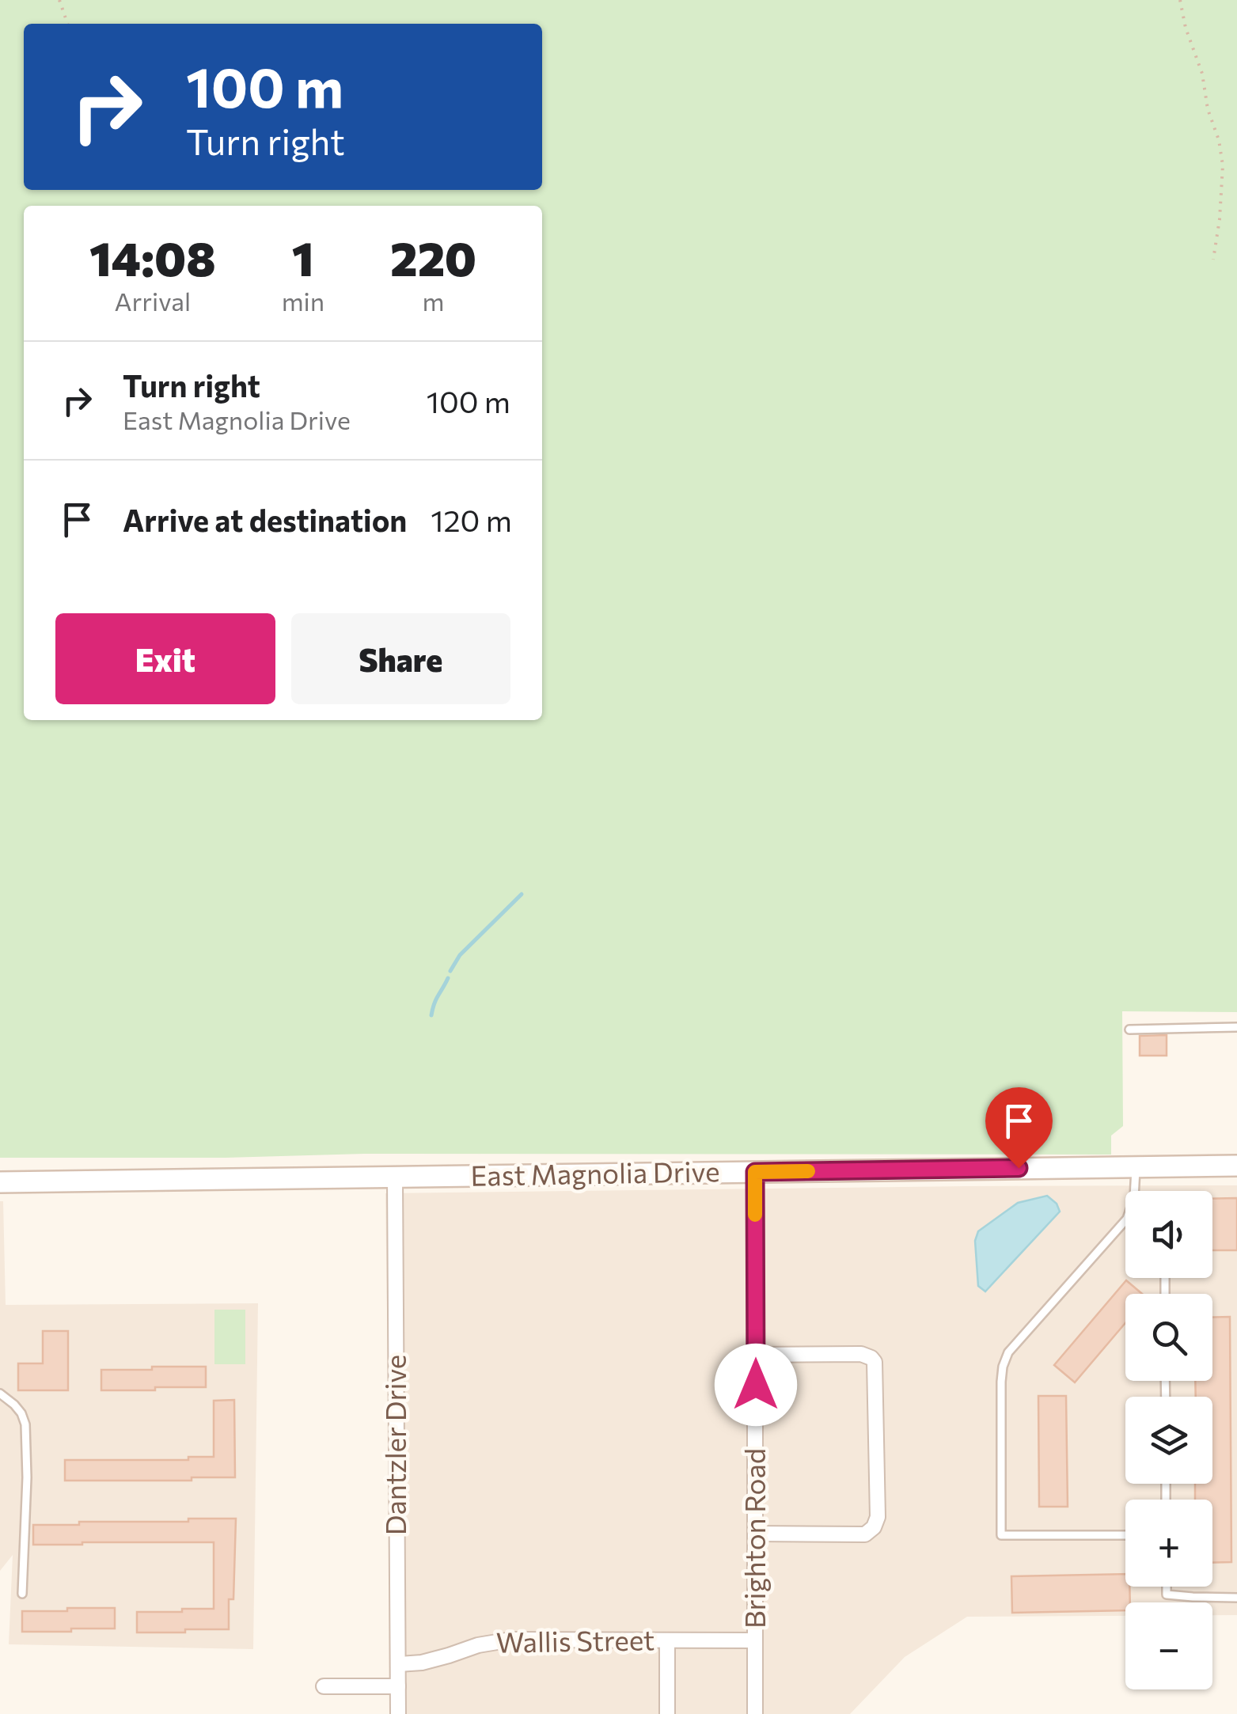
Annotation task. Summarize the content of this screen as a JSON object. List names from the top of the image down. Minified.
{"streets":{"main road":["East Magnolia Drive"],"street":["Dantzler Drive","Brighton Road","Wallis Street"]},"crossings":[["East Magnolia Drive","Dantzler Drive"],["East Magnolia Drive","Brighton Road"],["Dantzler Drive","Wallis Street"],["Brighton Road","Wallis Street"]],"page":{"turn":["100 m","Turn right"],"eta":["14:08","Arrival","1","min","220","m"],"list":[{"name":"Turn right","note":"East Magnolia Drive","value":"100 m"},{"name":"Arrive at destination","value":"120 m"}],"buttons":["Exit","Share"],"map_buttons":["+","−"]}}
